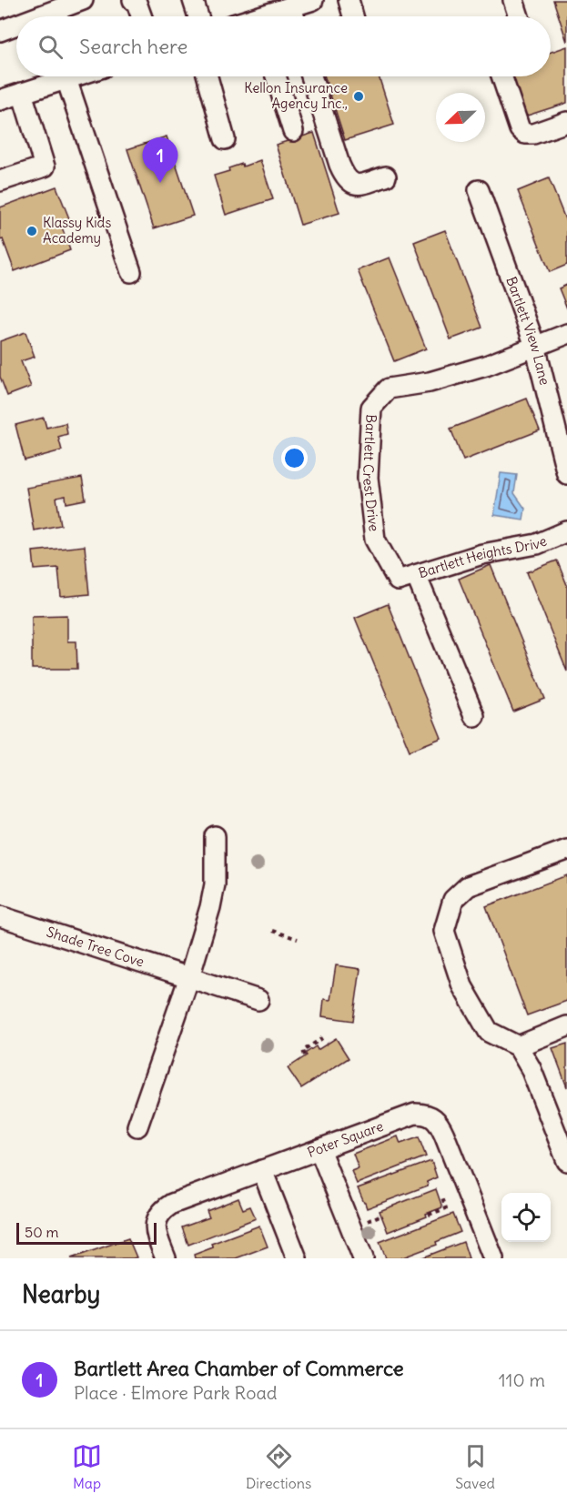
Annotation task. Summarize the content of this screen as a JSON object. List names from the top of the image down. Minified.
{"streets":{"street":["Bartlett View Lane","Bartlett Crest Drive","Bartlett Heights Drive","Shade Tree Cove","Poter Square"]},"crossings":[["Bartlett View Lane","Bartlett Crest Drive"],["Bartlett Crest Drive","Bartlett Heights Drive"]],"places":["Kellon Insurance Agency Inc.,","Klassy Kids Academy"],"scale_bar":"50 m","north":"bottom left","page":{"search":"Search here","pins":"1","scale":"50 m","heading":"Nearby","list":[{"mark":"1","name":"Bartlett Area Chamber of Commerce","note":"Place · Elmore Park Road","value":"110 m"}],"nav":["Map","Directions","Saved"]}}
